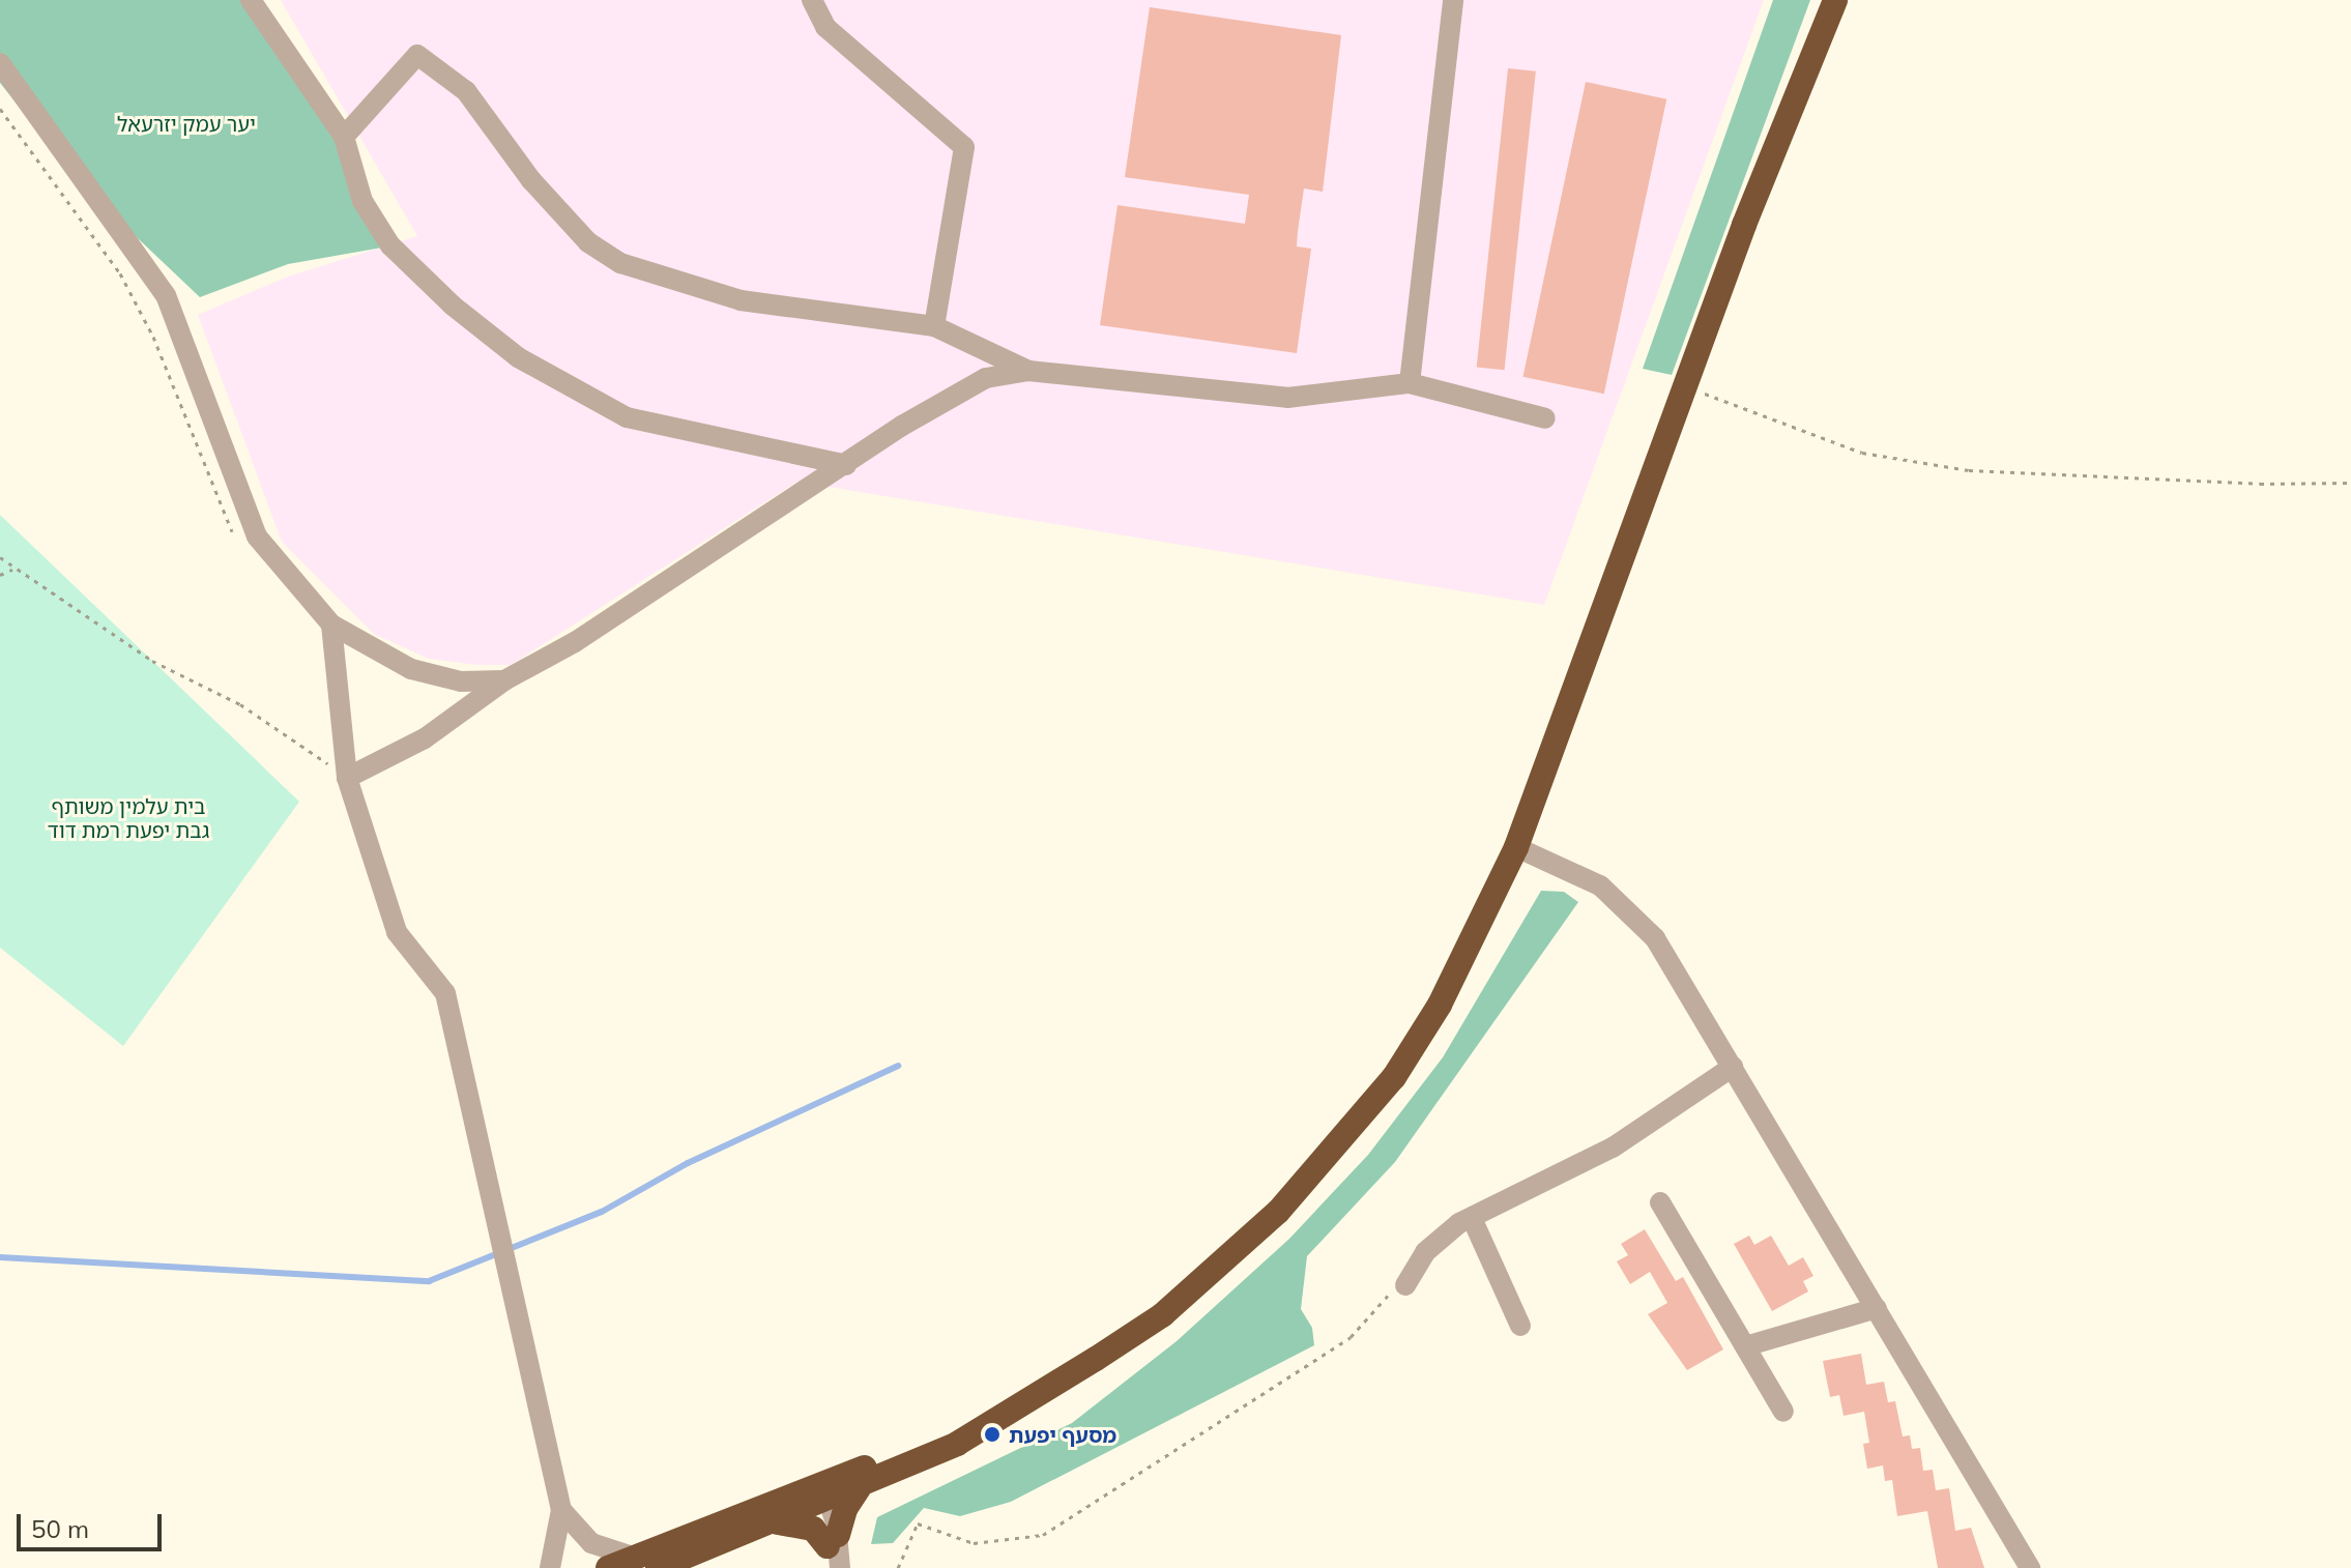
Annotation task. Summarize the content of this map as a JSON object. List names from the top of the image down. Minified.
{"parks":["יער עמק יזרעאל","בית עלמין משותף גבת יפעת רמת דוד"],"places":["מסעף יפעת"],"scale_bar":"50 m"}
